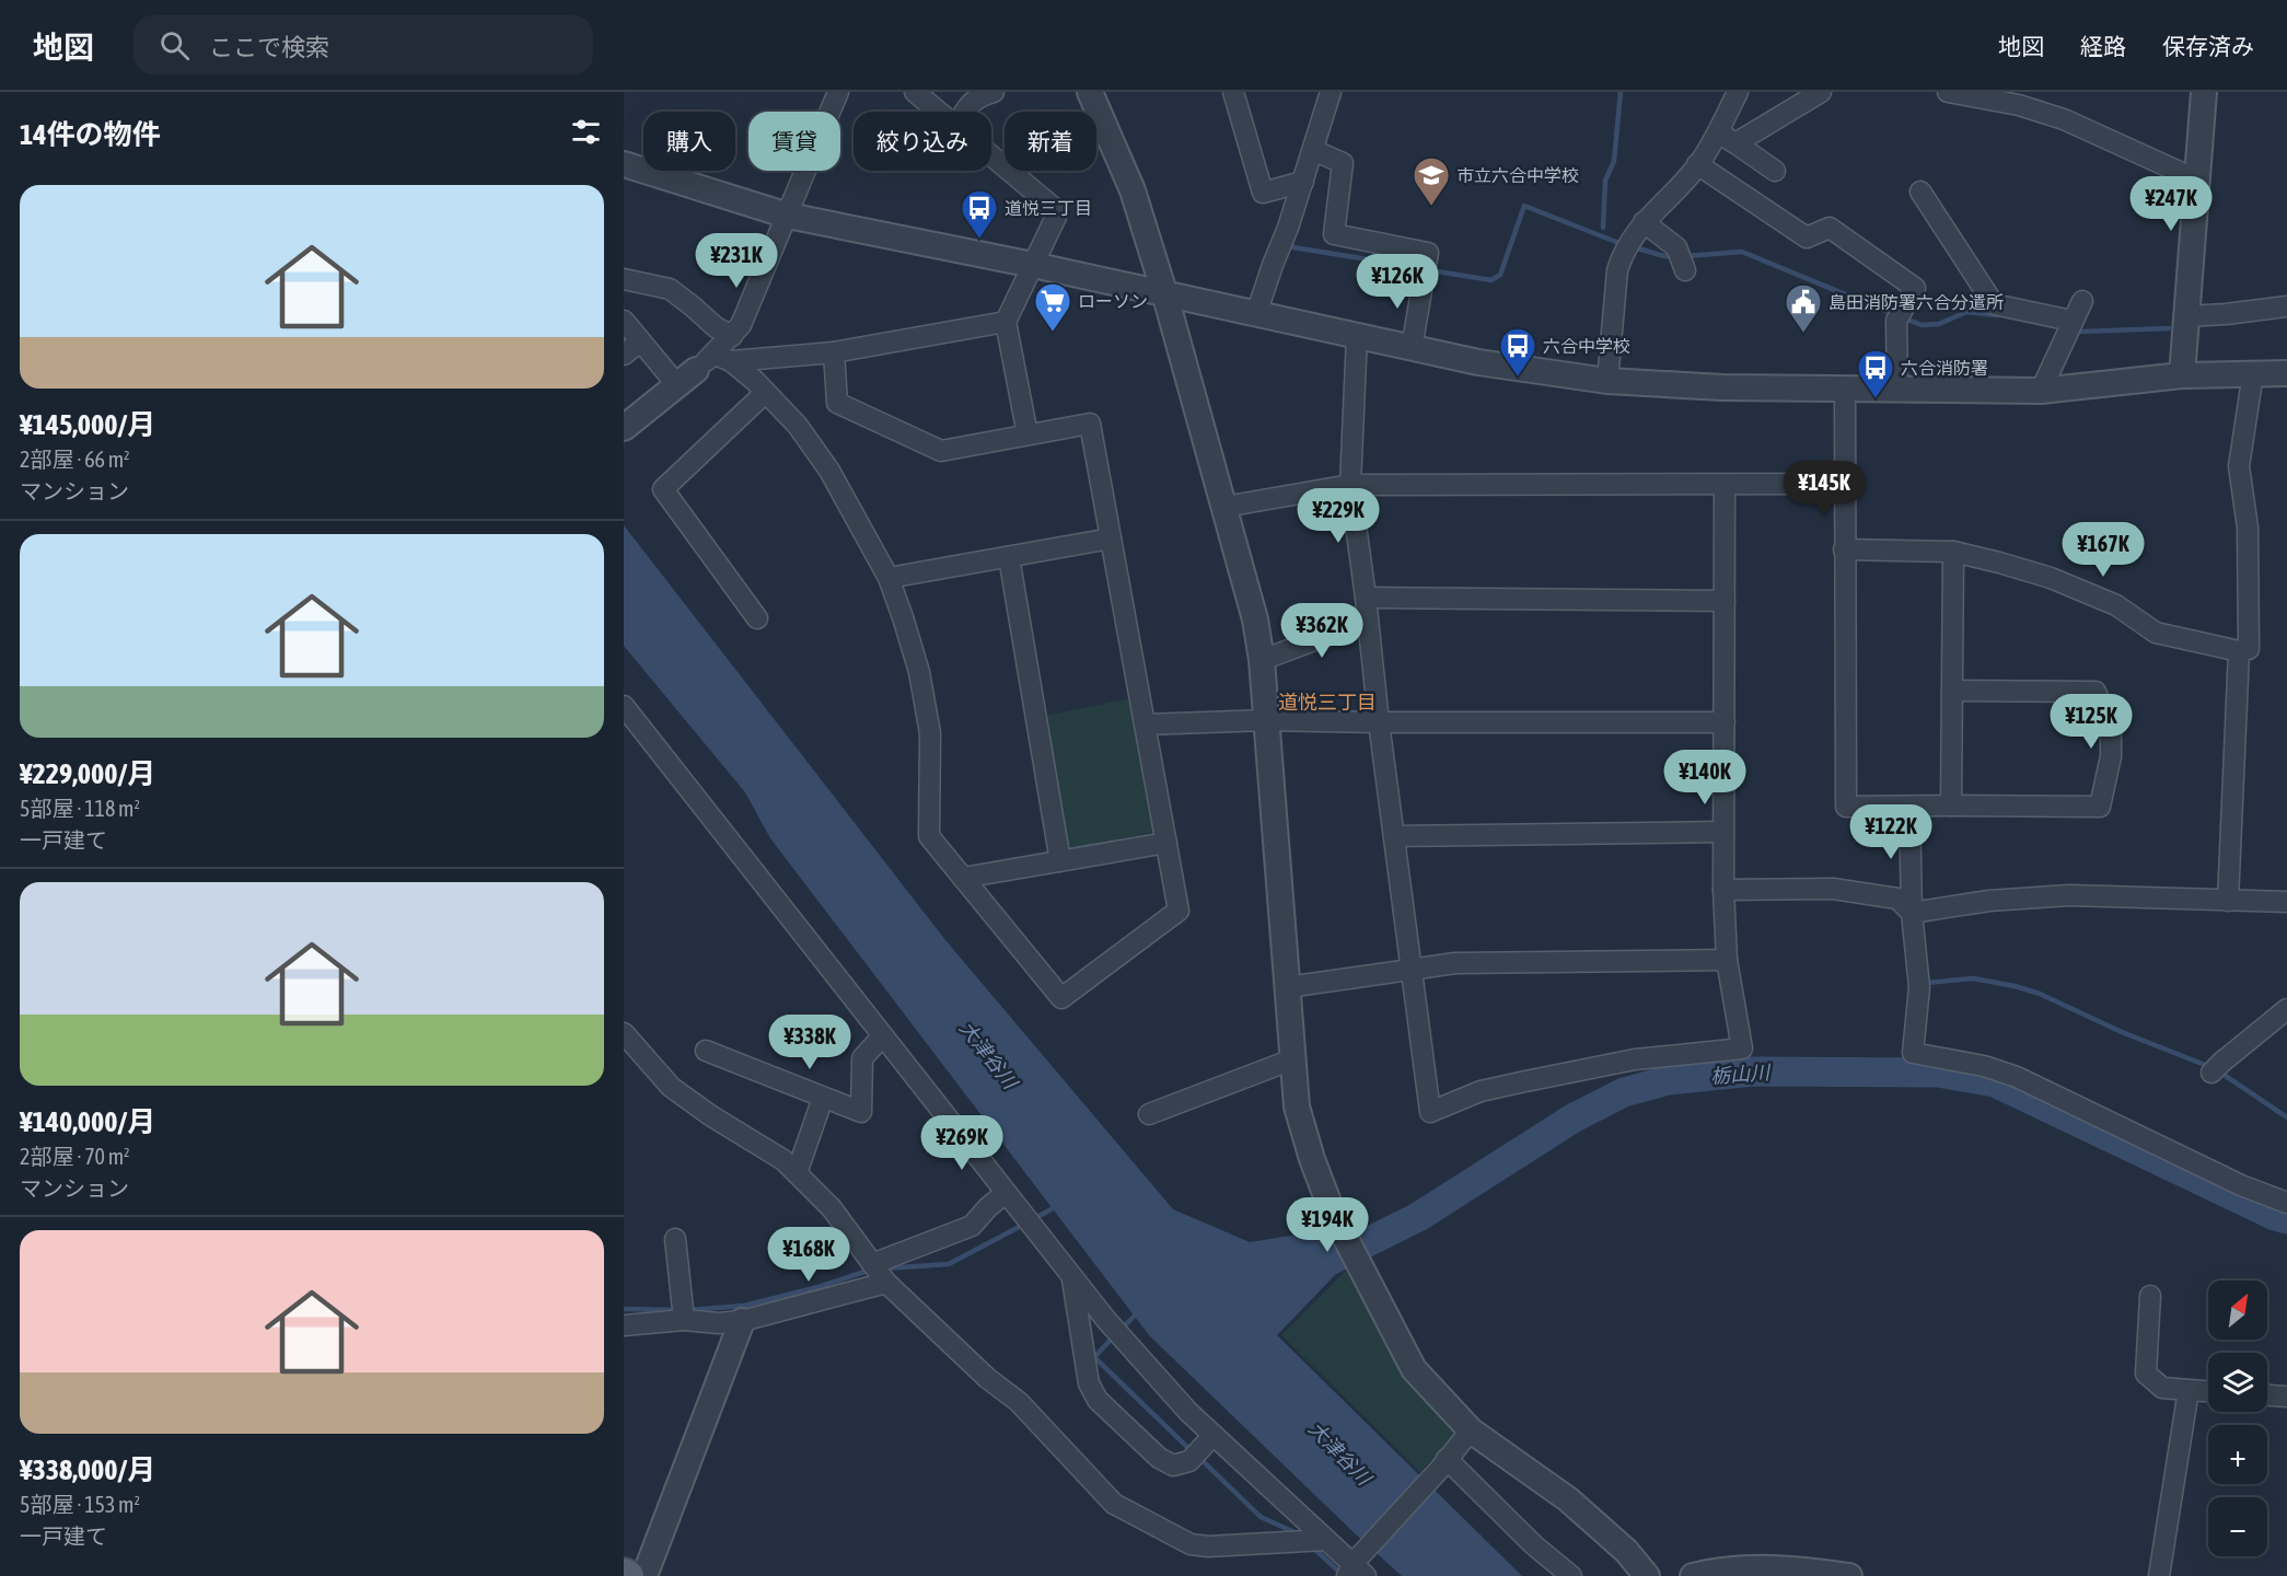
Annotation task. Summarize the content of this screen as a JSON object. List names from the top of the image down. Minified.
{"districts":["道悦三丁目"],"water":["大津谷川","栃山川"],"places":{"school or university":["市立六合中学校"],"bus stop":["道悦三丁目","六合中学校","六合消防署"],"supermarket":["ローソン"],"public building":["島田消防署六合分遣所"]},"north":"top right","page":{"header":"地図","search":"ここで検索","nav":["地図","経路","保存済み"],"heading":"14件の物件","chip":["購入","賃貸","絞り込み","新着"],"list":[{"name":"¥145,000/月","note":"2部屋 · 66 m² · マンション"},{"name":"¥229,000/月","note":"5部屋 · 118 m² · 一戸建て"},{"name":"¥140,000/月","note":"2部屋 · 70 m² · マンション"},{"name":"¥338,000/月","note":"5部屋 · 153 m² · 一戸建て"}],"price":["¥247K","¥231K","¥126K","¥145K","¥229K","¥167K","¥362K","¥125K","¥140K","¥122K","¥338K","¥269K","¥194K","¥168K"],"map_buttons":["+","−"]}}
